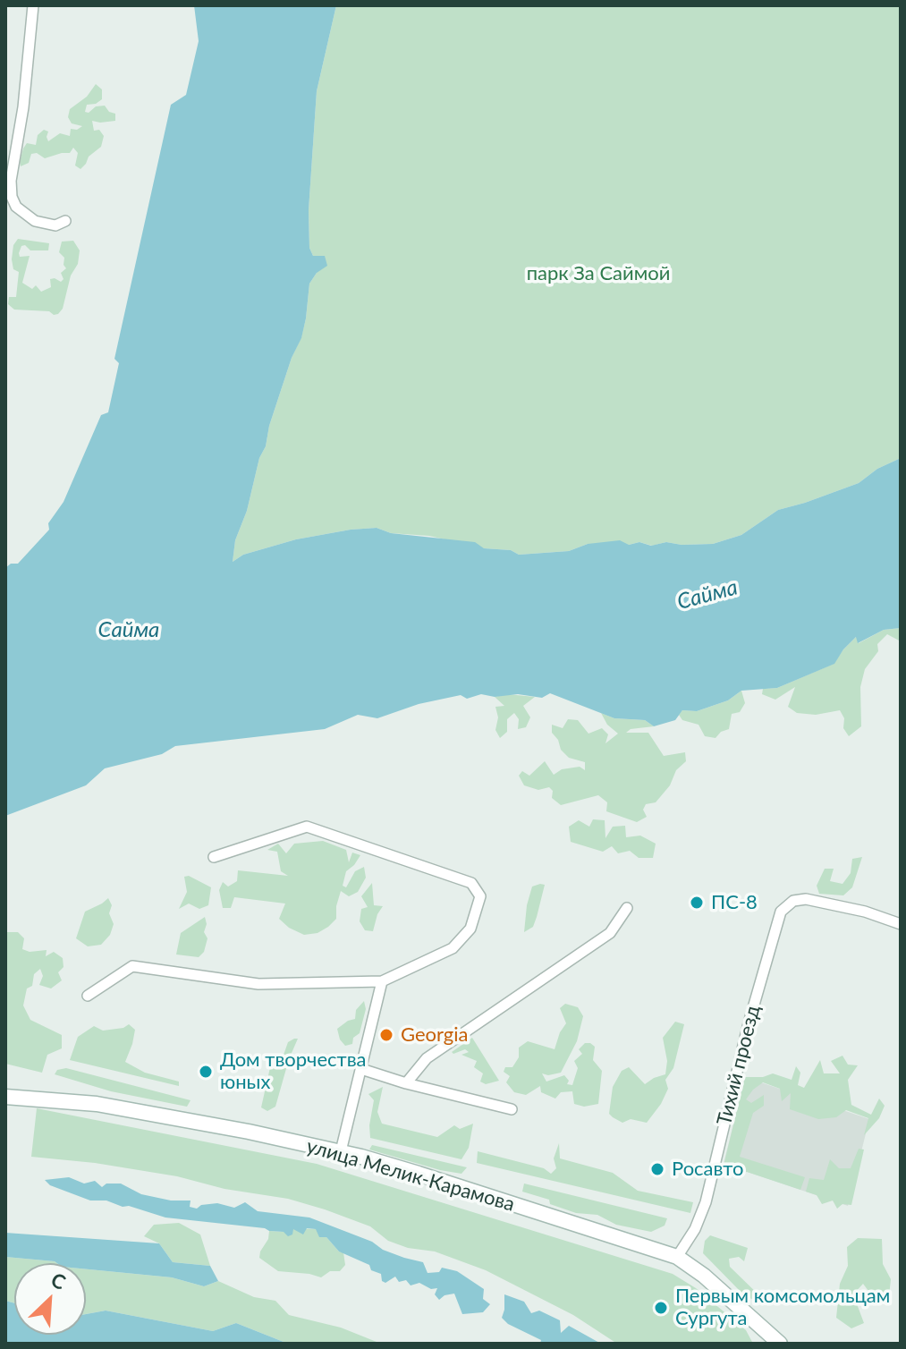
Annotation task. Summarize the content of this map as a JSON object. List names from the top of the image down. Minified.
{"streets":{"main road":["улица Мелик-Карамова"],"street":["Тихий проезд"]},"crossings":[["Тихий проезд","улица Мелик-Карамова"]],"water":["Сайма"],"parks":["парк За Саймой"],"places":["ПС-8","Georgia","Дом творчества юных","Росавто","Первым комсомольцам Сургута"],"north":"top right"}
